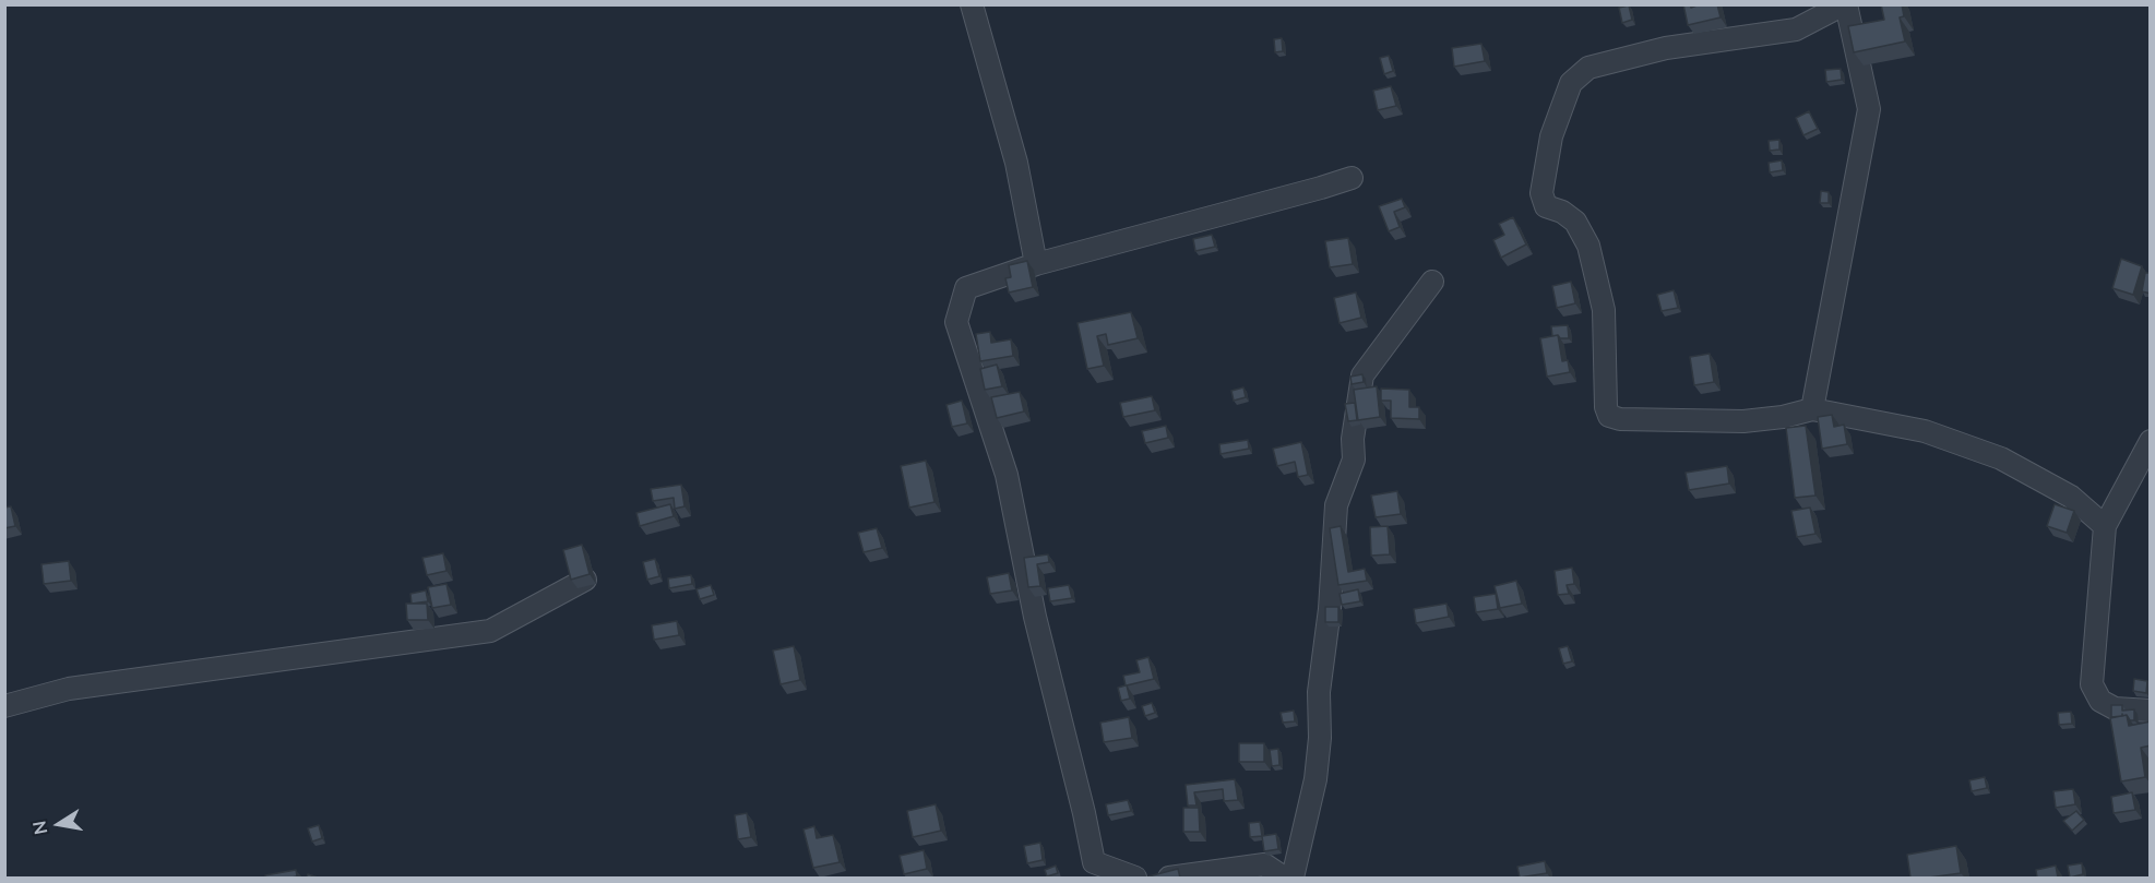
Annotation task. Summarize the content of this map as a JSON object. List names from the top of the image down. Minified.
{"north":"left"}
